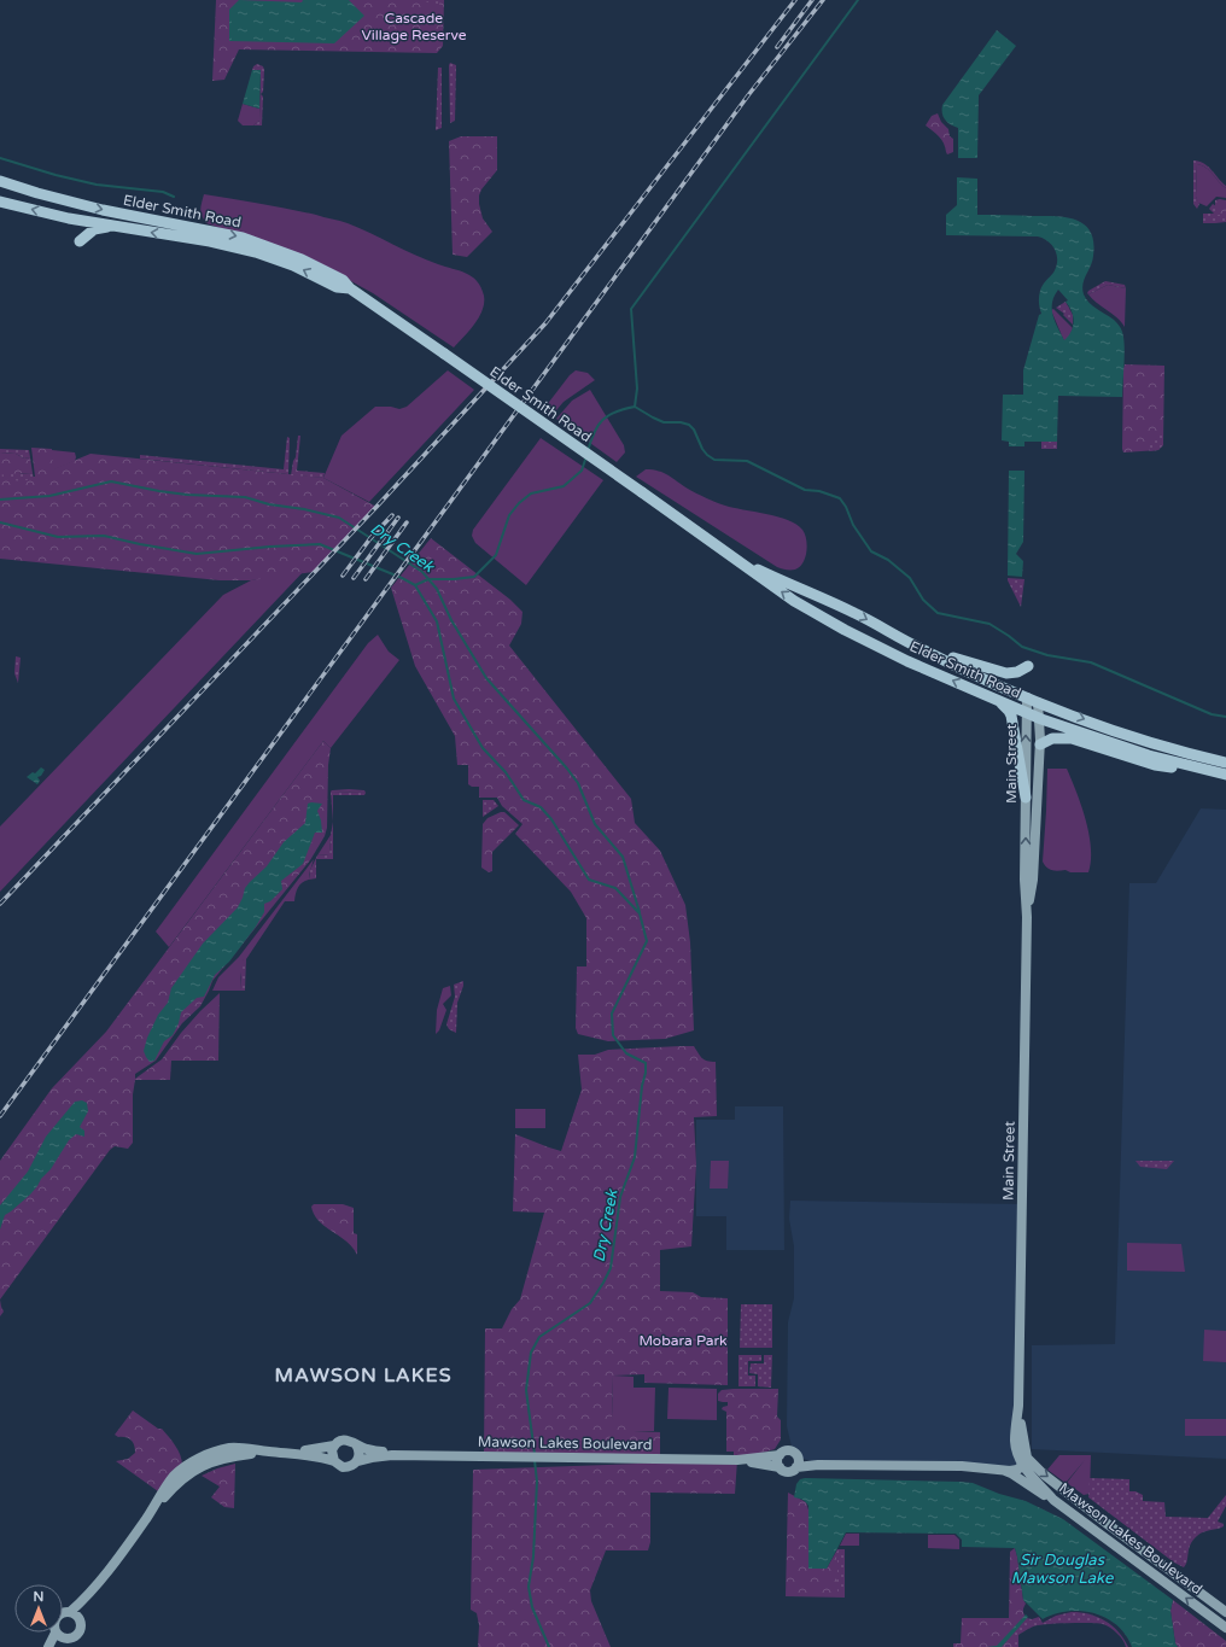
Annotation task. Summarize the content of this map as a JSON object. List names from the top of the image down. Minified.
{"streets":{"main road":["Elder Smith Road"],"street":["Main Street","Mawson Lakes Boulevard"]},"crossings":[["Elder Smith Road","Main Street"],["Main Street","Mawson Lakes Boulevard"]],"districts":["MAWSON LAKES"],"water":["Dry Creek","Sir Douglas Mawson Lake"],"parks":["Cascade Village Reserve","Mobara Park"],"north":"top"}
